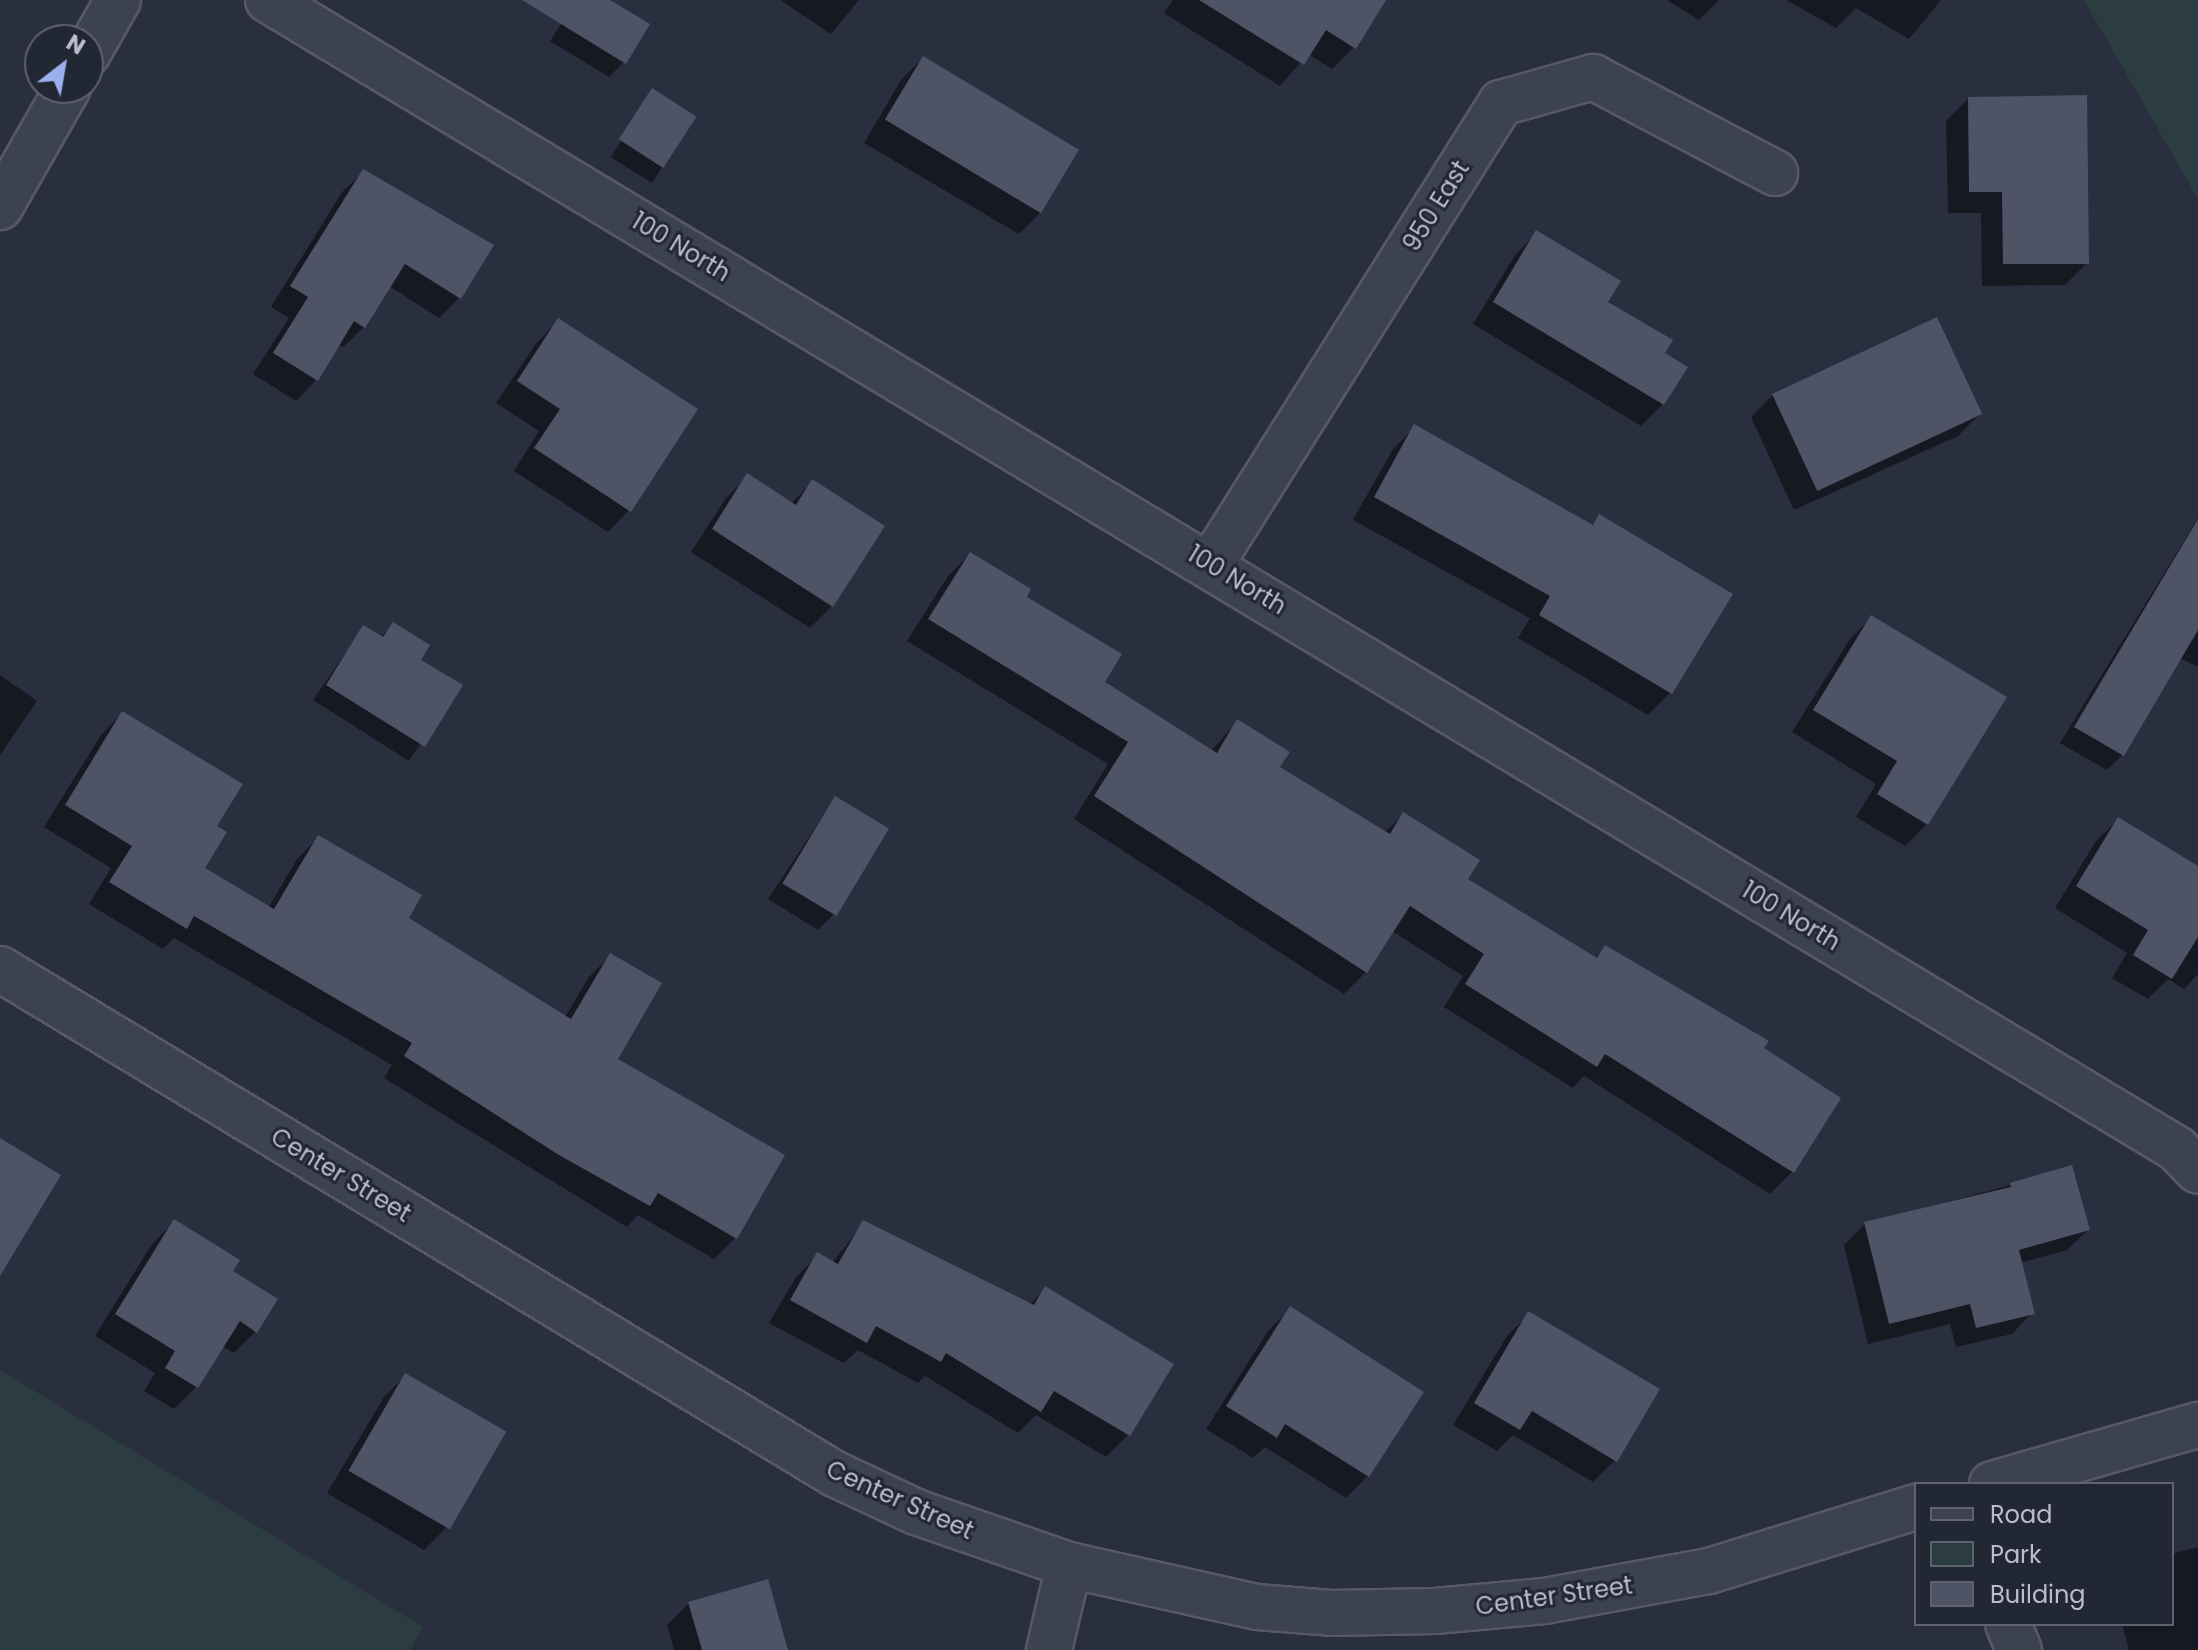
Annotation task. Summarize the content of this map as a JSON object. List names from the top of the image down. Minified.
{"streets":{"street":["950 East","100 North","Center Street"]},"crossings":[["950 East","100 North"]],"legend":["Road","Park","Building"],"north":"top right"}
